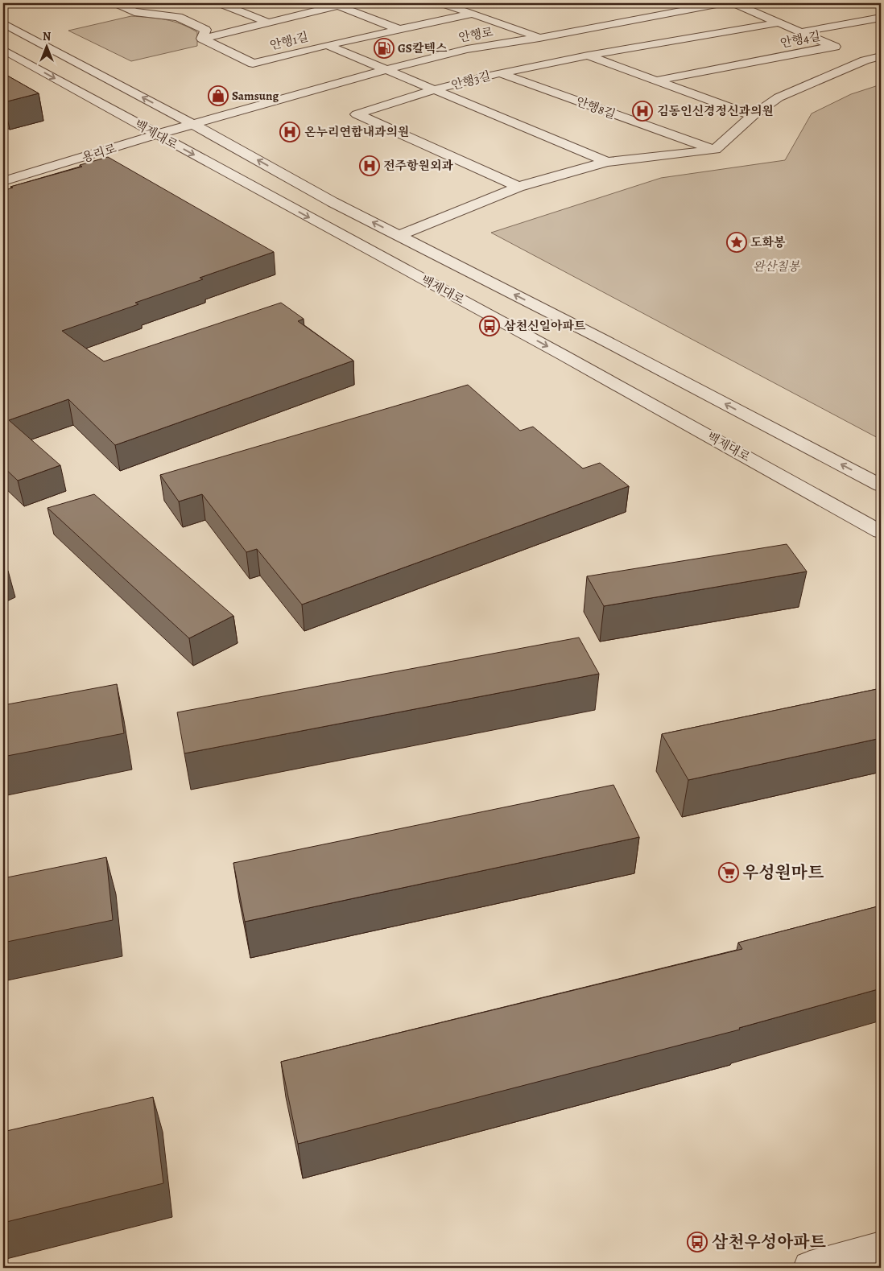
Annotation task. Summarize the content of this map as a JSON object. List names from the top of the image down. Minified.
{"streets":{"street":["안행로","안행4길","안행1길","안행3길","안행8길","백제대로","용리로"]},"crossings":[["안행로","안행1길"],["안행로","안행3길"],["안행로","백제대로"],["안행로","용리로"],["안행4길","안행3길"],["안행1길","안행3길"],["안행3길","안행8길"],["백제대로","용리로"]],"parks":["완산칠봉"],"places":{"fuel station":["GS칼텍스"],"shop":["Samsung"],"hospital":["김동인신경정신과의원","온누리연합내과의원","전주항원외과"],"place":["도화봉"],"bus stop":["삼천신일아파트","삼천우성아파트"],"supermarket":["우성원마트"]},"north":"top"}
